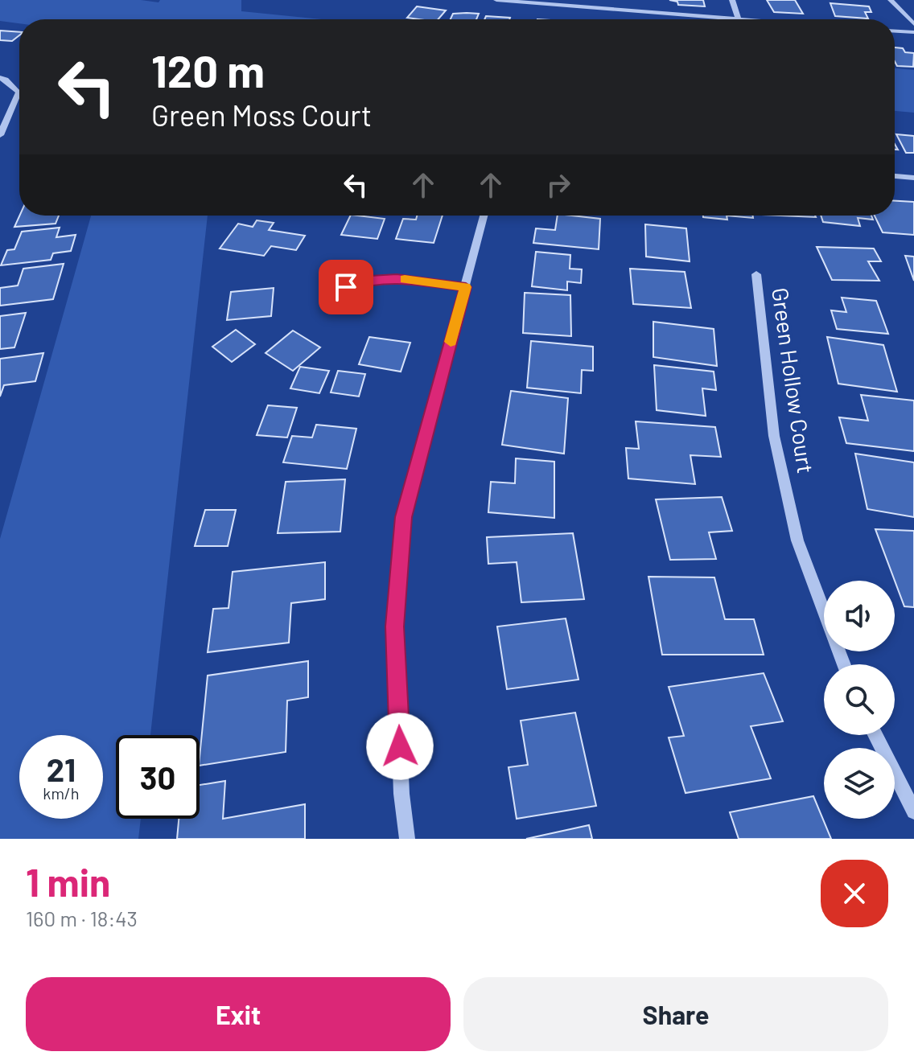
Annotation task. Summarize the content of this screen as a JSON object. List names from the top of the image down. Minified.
{"streets":{"street":["Green Hollow Court"]},"page":{"turn":["120 m","Green Moss Court"],"speed":"21 km/h","limit":"30","heading":["1 min","160 m · 18:43"],"buttons":["Exit","Share"]}}
